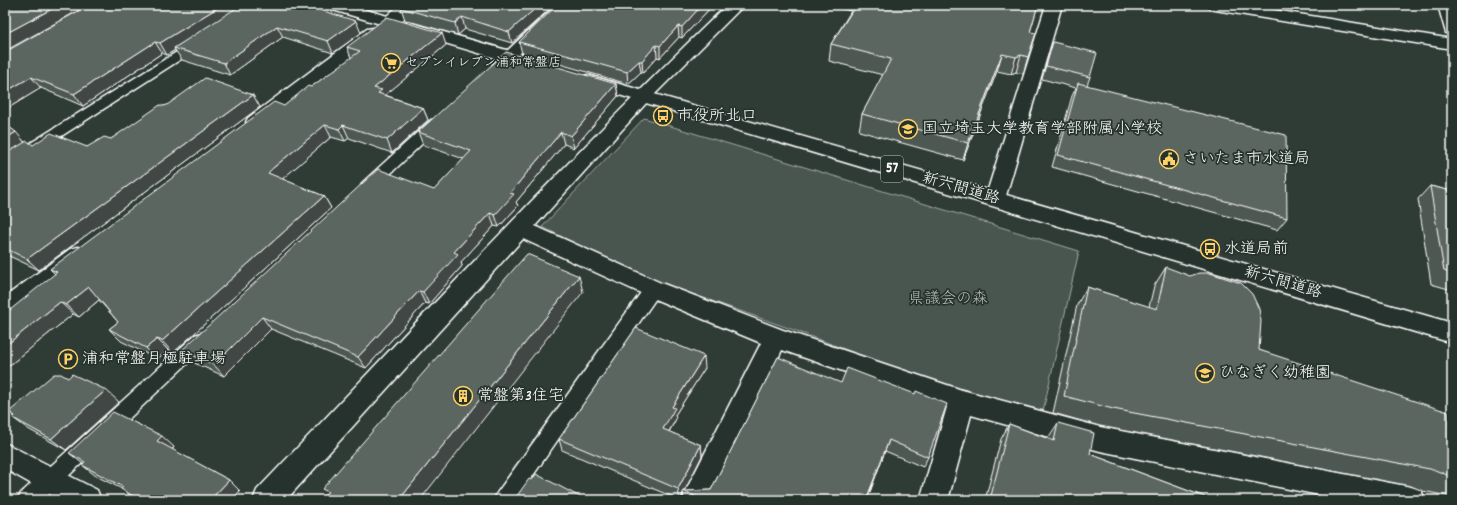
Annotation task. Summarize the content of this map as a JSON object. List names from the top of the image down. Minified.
{"streets":{"street":["57","新六間道路"]},"parks":["県議会の森"],"places":{"supermarket":["セブンイレブン浦和常盤店"],"bus stop":["市役所北口","水道局前"],"school or university":["国立埼玉大学教育学部附属小学校","ひなぎく幼稚園"],"public building":["さいたま市水道局"],"parking":["浦和常盤月極駐車場"],"building":["常盤第3住宅"]}}
